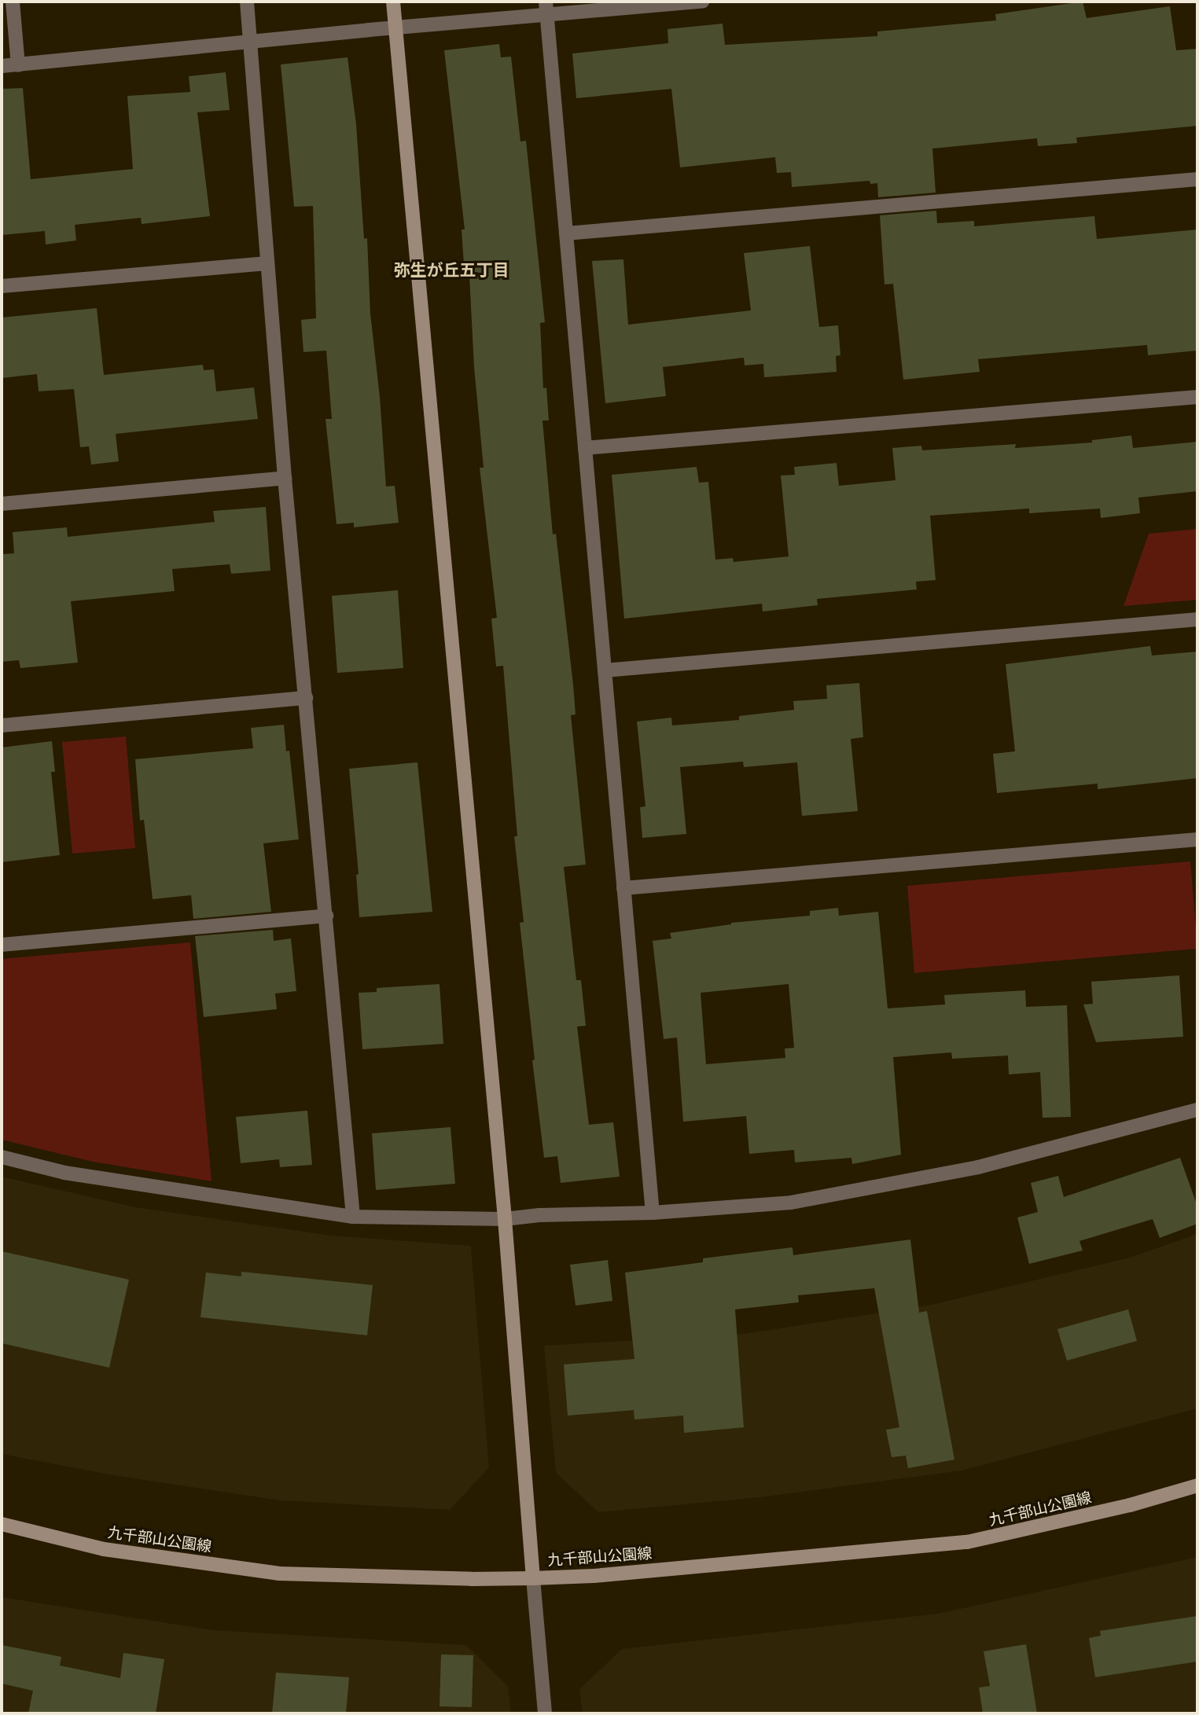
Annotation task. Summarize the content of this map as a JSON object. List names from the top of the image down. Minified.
{"streets":{"street":["九千部山公園線"]},"districts":["弥生が丘五丁目"]}
